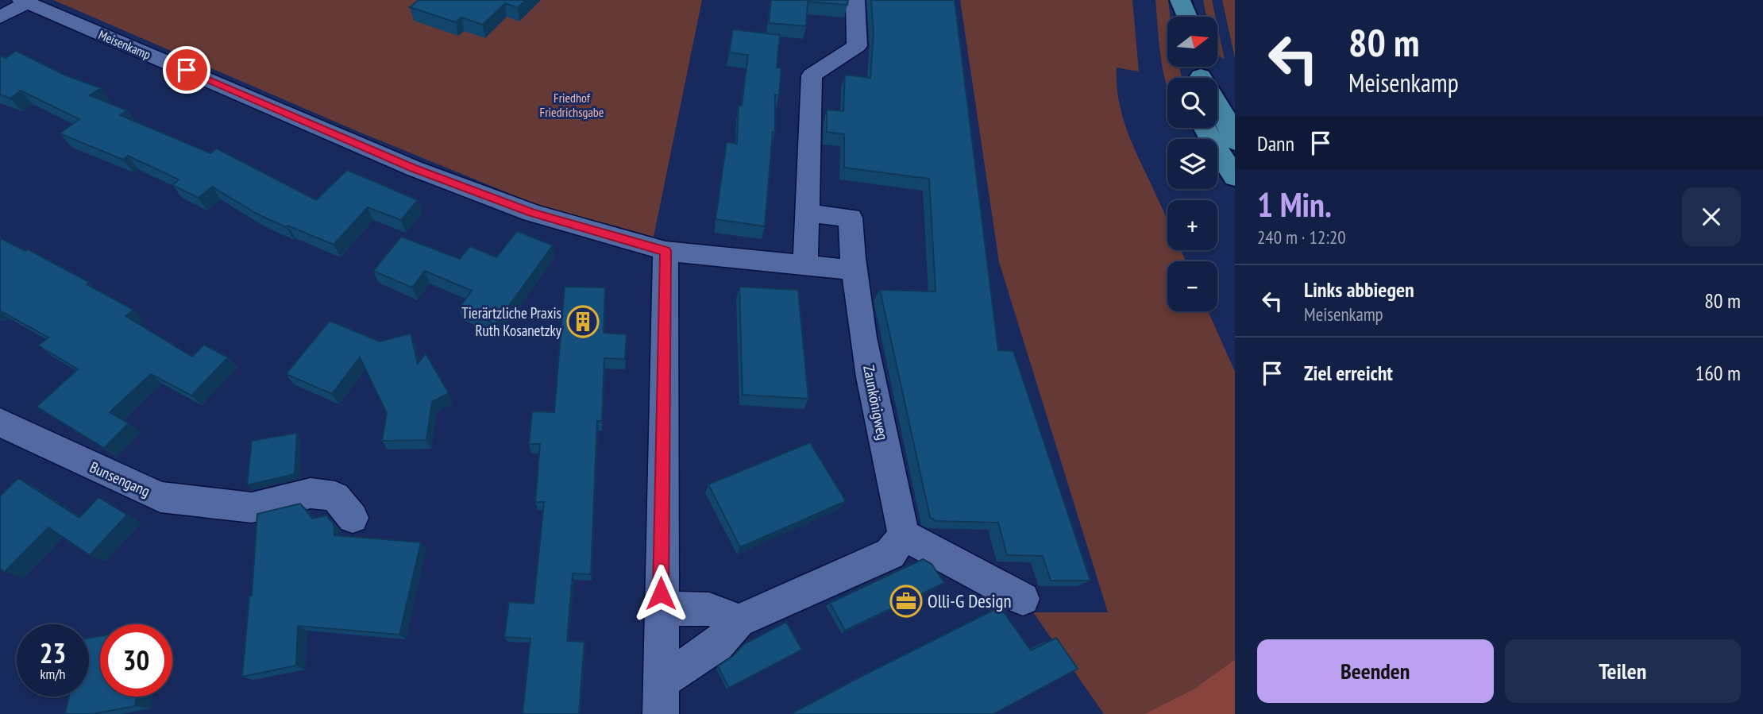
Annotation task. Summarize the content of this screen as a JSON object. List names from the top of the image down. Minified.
{"streets":{"street":["Meisenkamp","Zaunkönigweg","Bunsengang"]},"parks":["Friedhof Friedrichsgabe"],"places":{"building":["Tierärtzliche Praxis Ruth Kosanetzky"],"office":["Olli-G Design"]},"north":"right","page":{"turn":["80 m","Meisenkamp"],"map_buttons":["+","−"],"then":"Dann","heading":["1 Min.","240 m · 12:20"],"list":[{"name":"Links abbiegen","note":"Meisenkamp","value":"80 m"},{"name":"Ziel erreicht","value":"160 m"}],"speed":"23 km/h","limit":"30","buttons":["Beenden","Teilen"]}}
